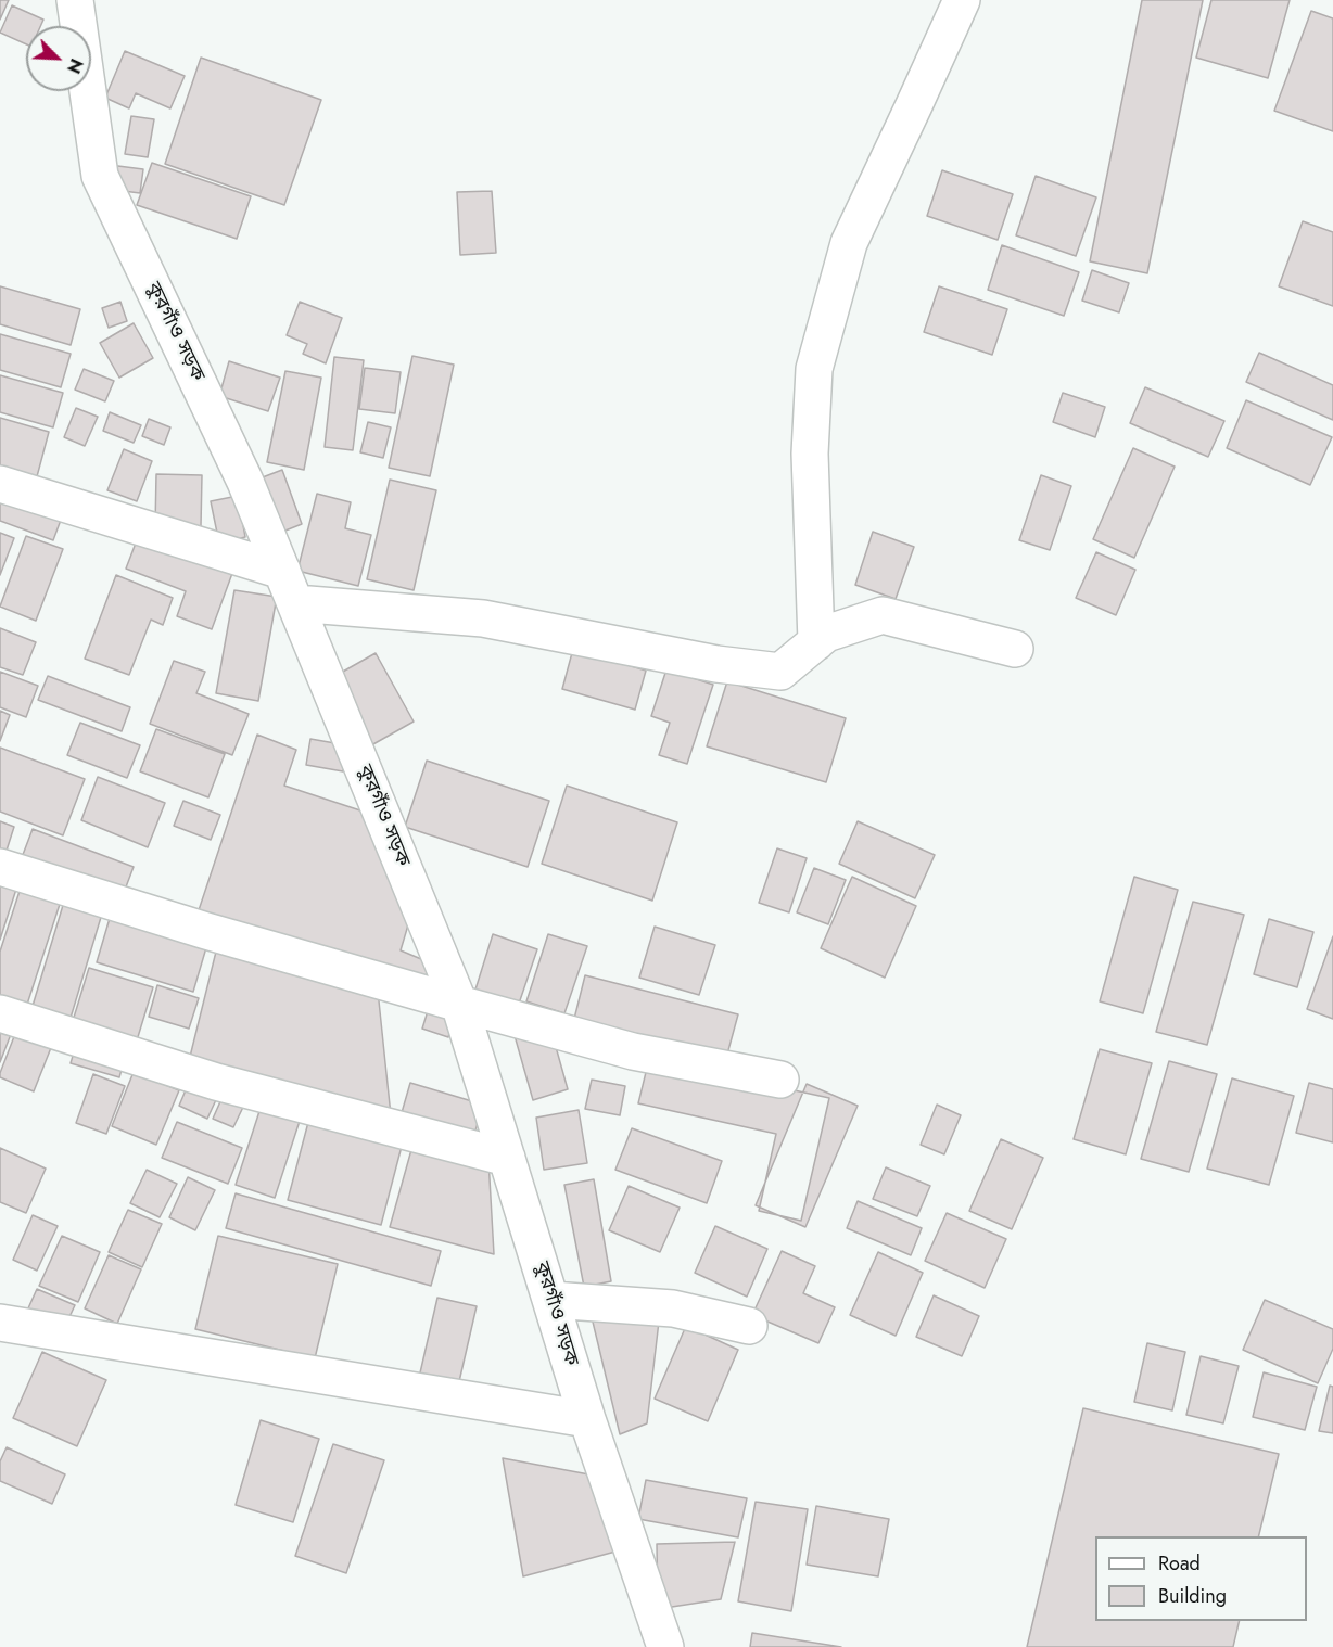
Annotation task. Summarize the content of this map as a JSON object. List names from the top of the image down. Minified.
{"streets":{"street":["কুরগাঁও সড়ক"]},"legend":["Road","Building"],"north":"bottom right"}
